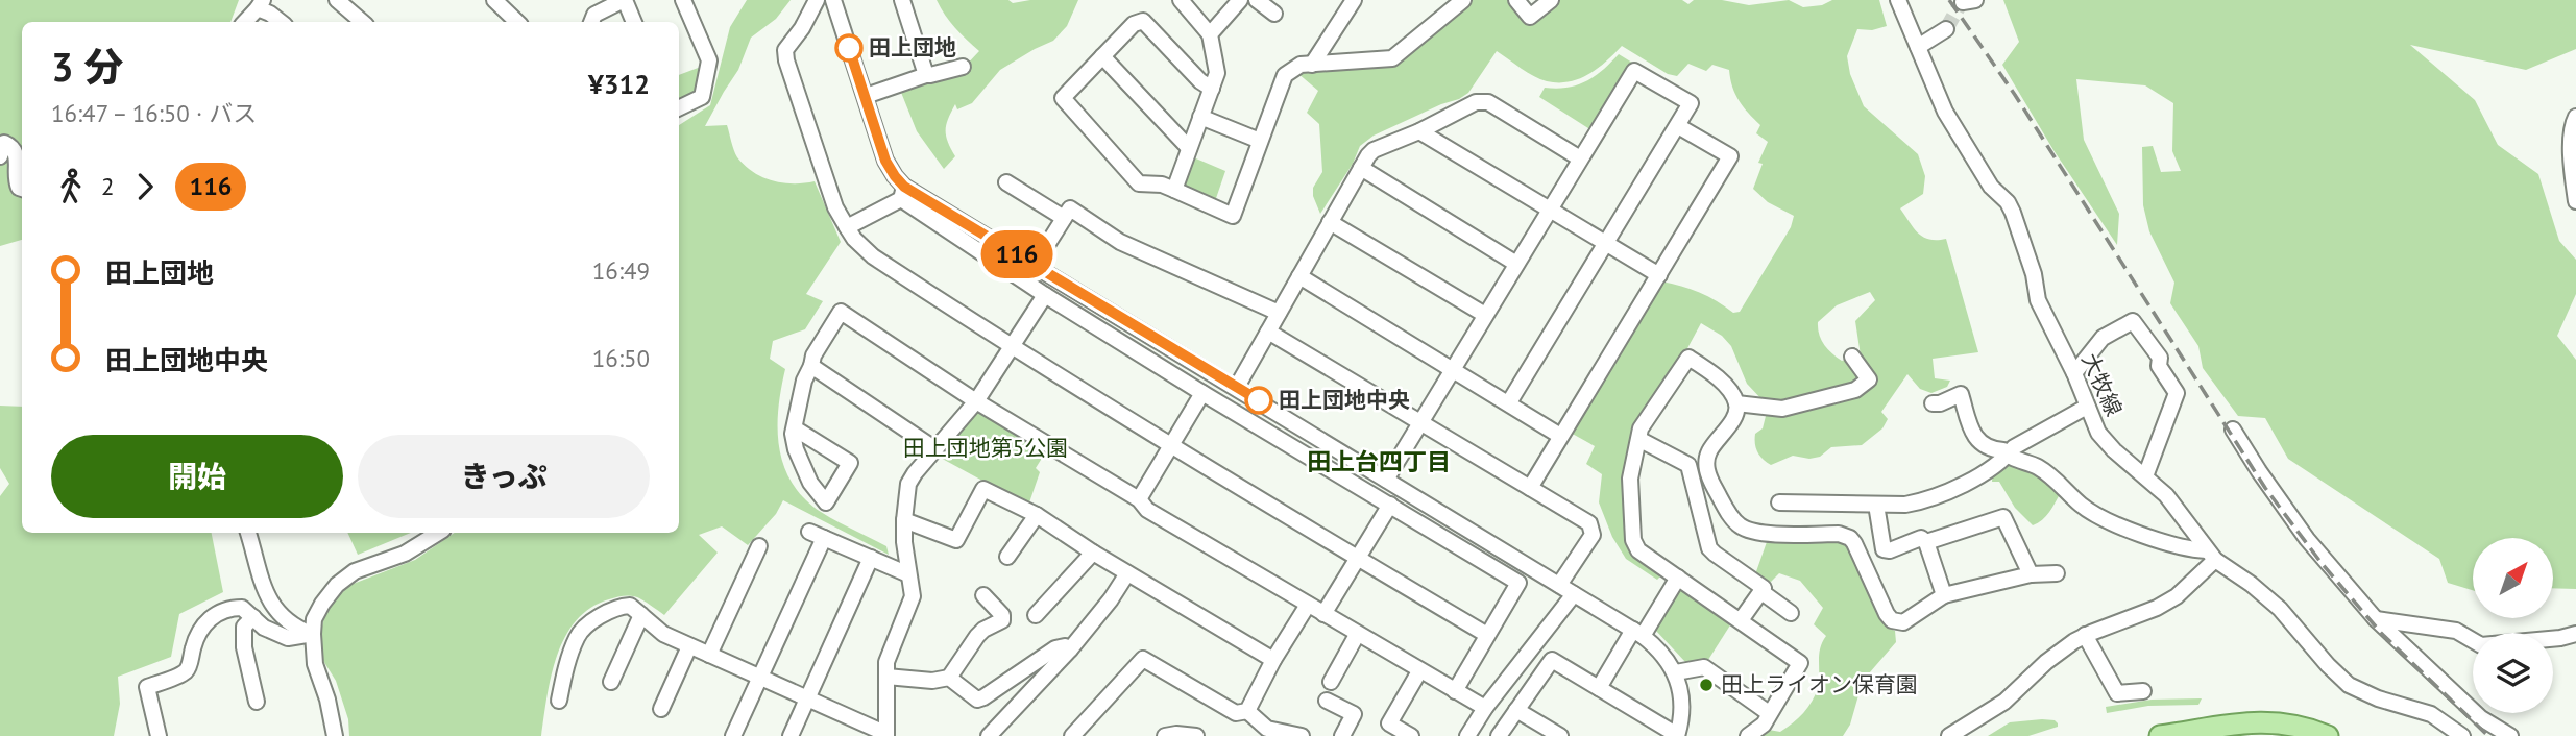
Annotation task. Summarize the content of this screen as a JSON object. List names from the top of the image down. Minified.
{"streets":{"street":["大牧線"]},"districts":["田上台四丁目"],"parks":["田上団地第5公園"],"places":["田上団地","田上団地中央","田上ライオン保育園"],"lines":["bus line 116"],"north":"top right","page":{"on_map":"116","heading":["3 分","16:47 – 16:50 · バス","¥312"],"legs":["2","116"],"list":[{"name":"田上団地","value":"16:49"},{"name":"田上団地中央","value":"16:50"}],"buttons":["開始","きっぷ"]}}
